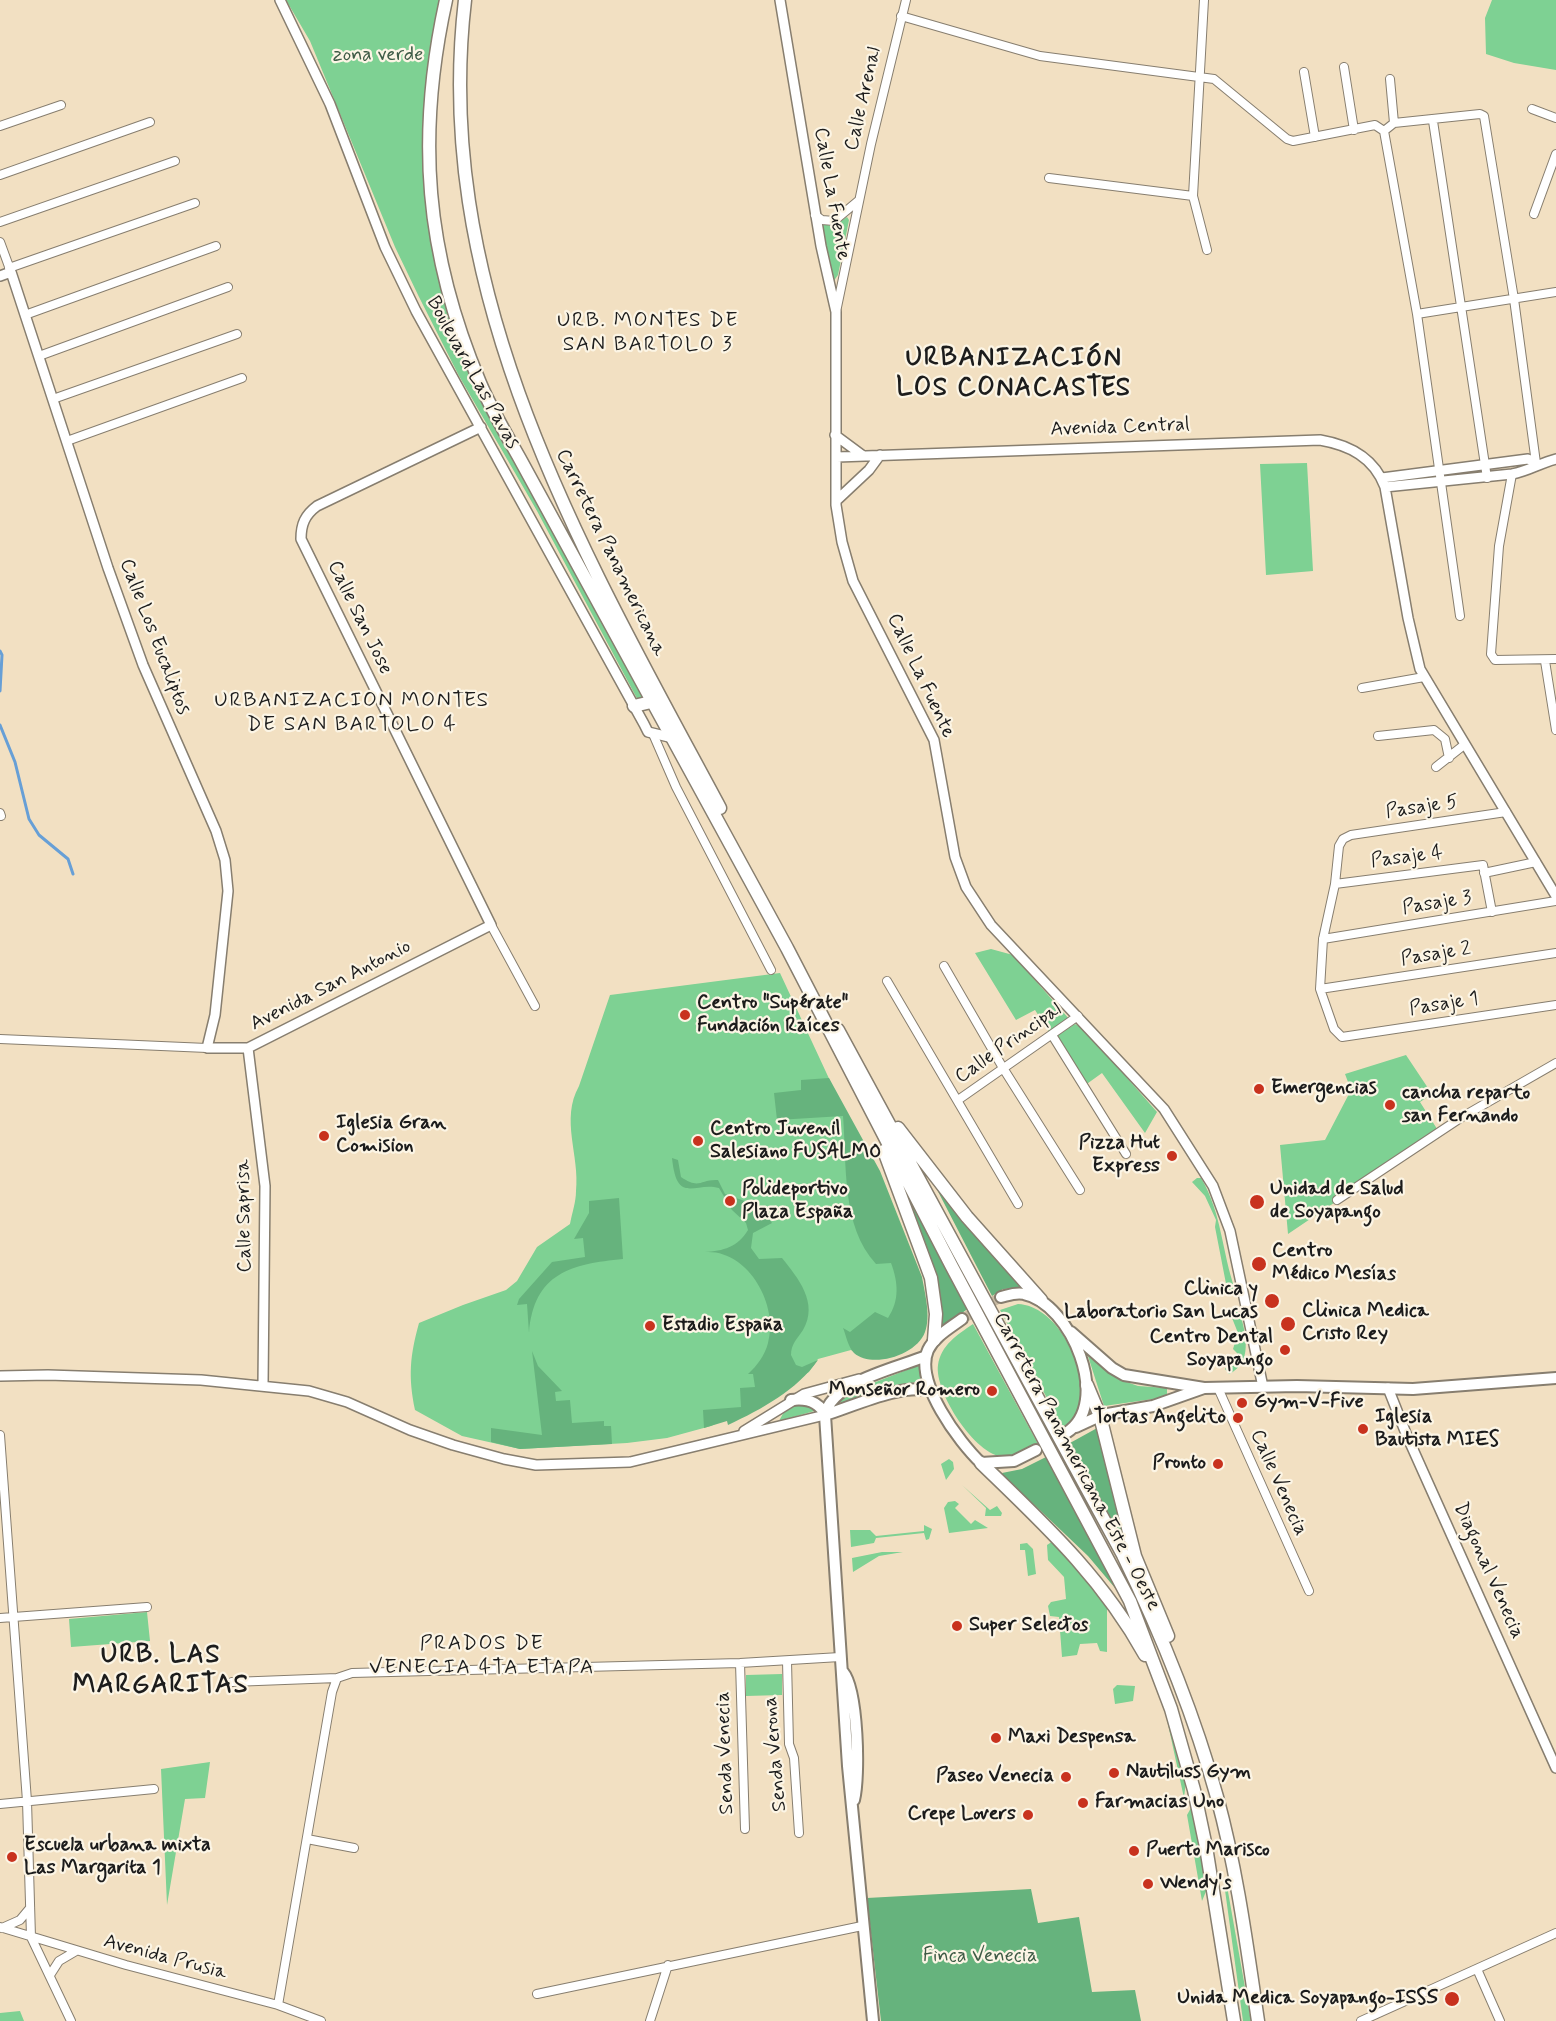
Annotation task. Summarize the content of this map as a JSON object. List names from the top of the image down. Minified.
{"streets":{"highway":["Carretera Panamericana","Carretera Panamericana Este - Oeste"],"street":["Calle Arenal","Calle La Fuente","Boulevard Las Pavas","Avenida Central","Calle San Jose","Calle Los Eucaliptos","Pasaje 5","Pasaje 4","Pasaje 3","Pasaje 2","Avenida San Antonio","Pasaje 1","Calle Principal","Calle Saprisa","Calle Venecia","Diagonal Venecia","Senda Venecia","Senda Verona","Avenida Prusia"]},"crossings":[["Calle Arenal","Calle La Fuente"],["Calle La Fuente","Avenida Central"],["Calle La Fuente","Calle Principal"],["Boulevard Las Pavas","Calle San Jose"],["Carretera Panamericana","Carretera Panamericana Este - Oeste"],["Calle San Jose","Avenida San Antonio"],["Calle Los Eucaliptos","Avenida San Antonio"],["Pasaje 5","Pasaje 4"],["Pasaje 2","Pasaje 1"],["Avenida San Antonio","Calle Saprisa"]],"districts":["URB. MONTES DE SAN BARTOLO 3","URBANIZACIÓN LOS CONACASTES","URBANIZACION MONTES DE SAN BARTOLO 4","PRADOS DE VENECIA 4TA ETAPA","URB. LAS MARGARITAS"],"parks":["zona verde","Finca Venecia"],"places":["Centro \"Supérate\" Fundación Raíces","Emergencias","cancha reparto san Fernando","Iglesia Gran Comision","Centro Juvenil Salesiano FUSALMO","Pizza Hut Express","Polideportivo Plaza España","Unidad de Salud de Soyapango","Centro Médico Mesías","Clinica y Laboratorio San Lucas","Clinica Medica Cristo Rey","Estadio España","Centro Dental Soyapango","Monseñor Romero","Gym-V-Five","Tortas Angelito","Iglesia Bautista MIES","Pronto","Super Selectos","Maxi Despensa","Nautiluss Gym","Paseo Venecia","Farmacias Uno","Crepe Lovers","Puerto Marisco","Escuela urbana mixta Las Margarita 1","Wendy's","Unida Medica Soyapango-ISSS"]}
